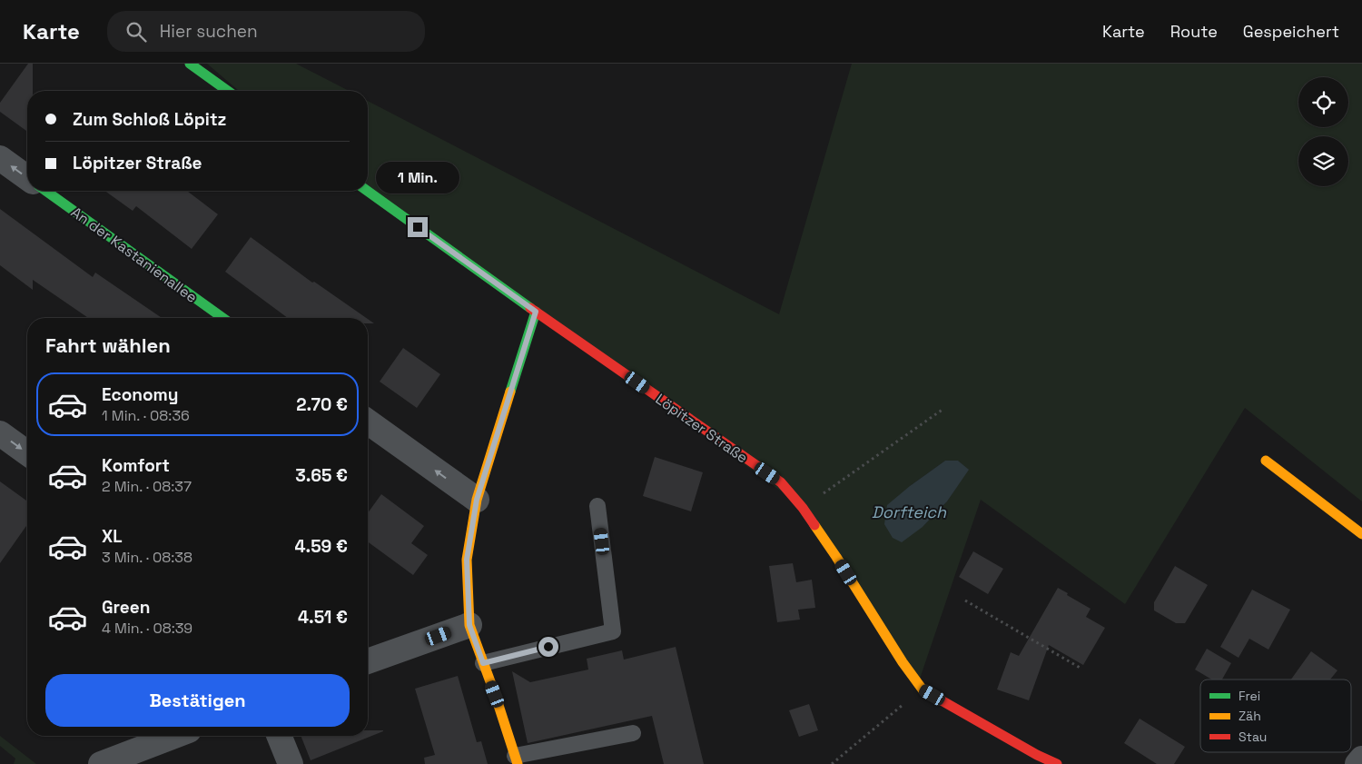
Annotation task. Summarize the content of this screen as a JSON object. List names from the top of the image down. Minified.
{"streets":{"street":["An der Kastanienallee","Löpitzer Straße"]},"water":["Dorfteich"],"legend":["Frei","Zäh","Stau"],"page":{"header":"Karte","search":"Hier suchen","nav":["Karte","Route","Gespeichert"],"banner":["Zum Schloß Löpitz","Löpitzer Straße"],"bubble":"1 Min.","heading":"Fahrt wählen","list":[{"name":"Economy","note":"1 Min. · 08:36","value":"2.70 €"},{"name":"Komfort","note":"2 Min. · 08:37","value":"3.65 €"},{"name":"XL","note":"3 Min. · 08:38","value":"4.59 €"},{"name":"Green","note":"4 Min. · 08:39","value":"4.51 €"}],"buttons":"Bestätigen"}}
